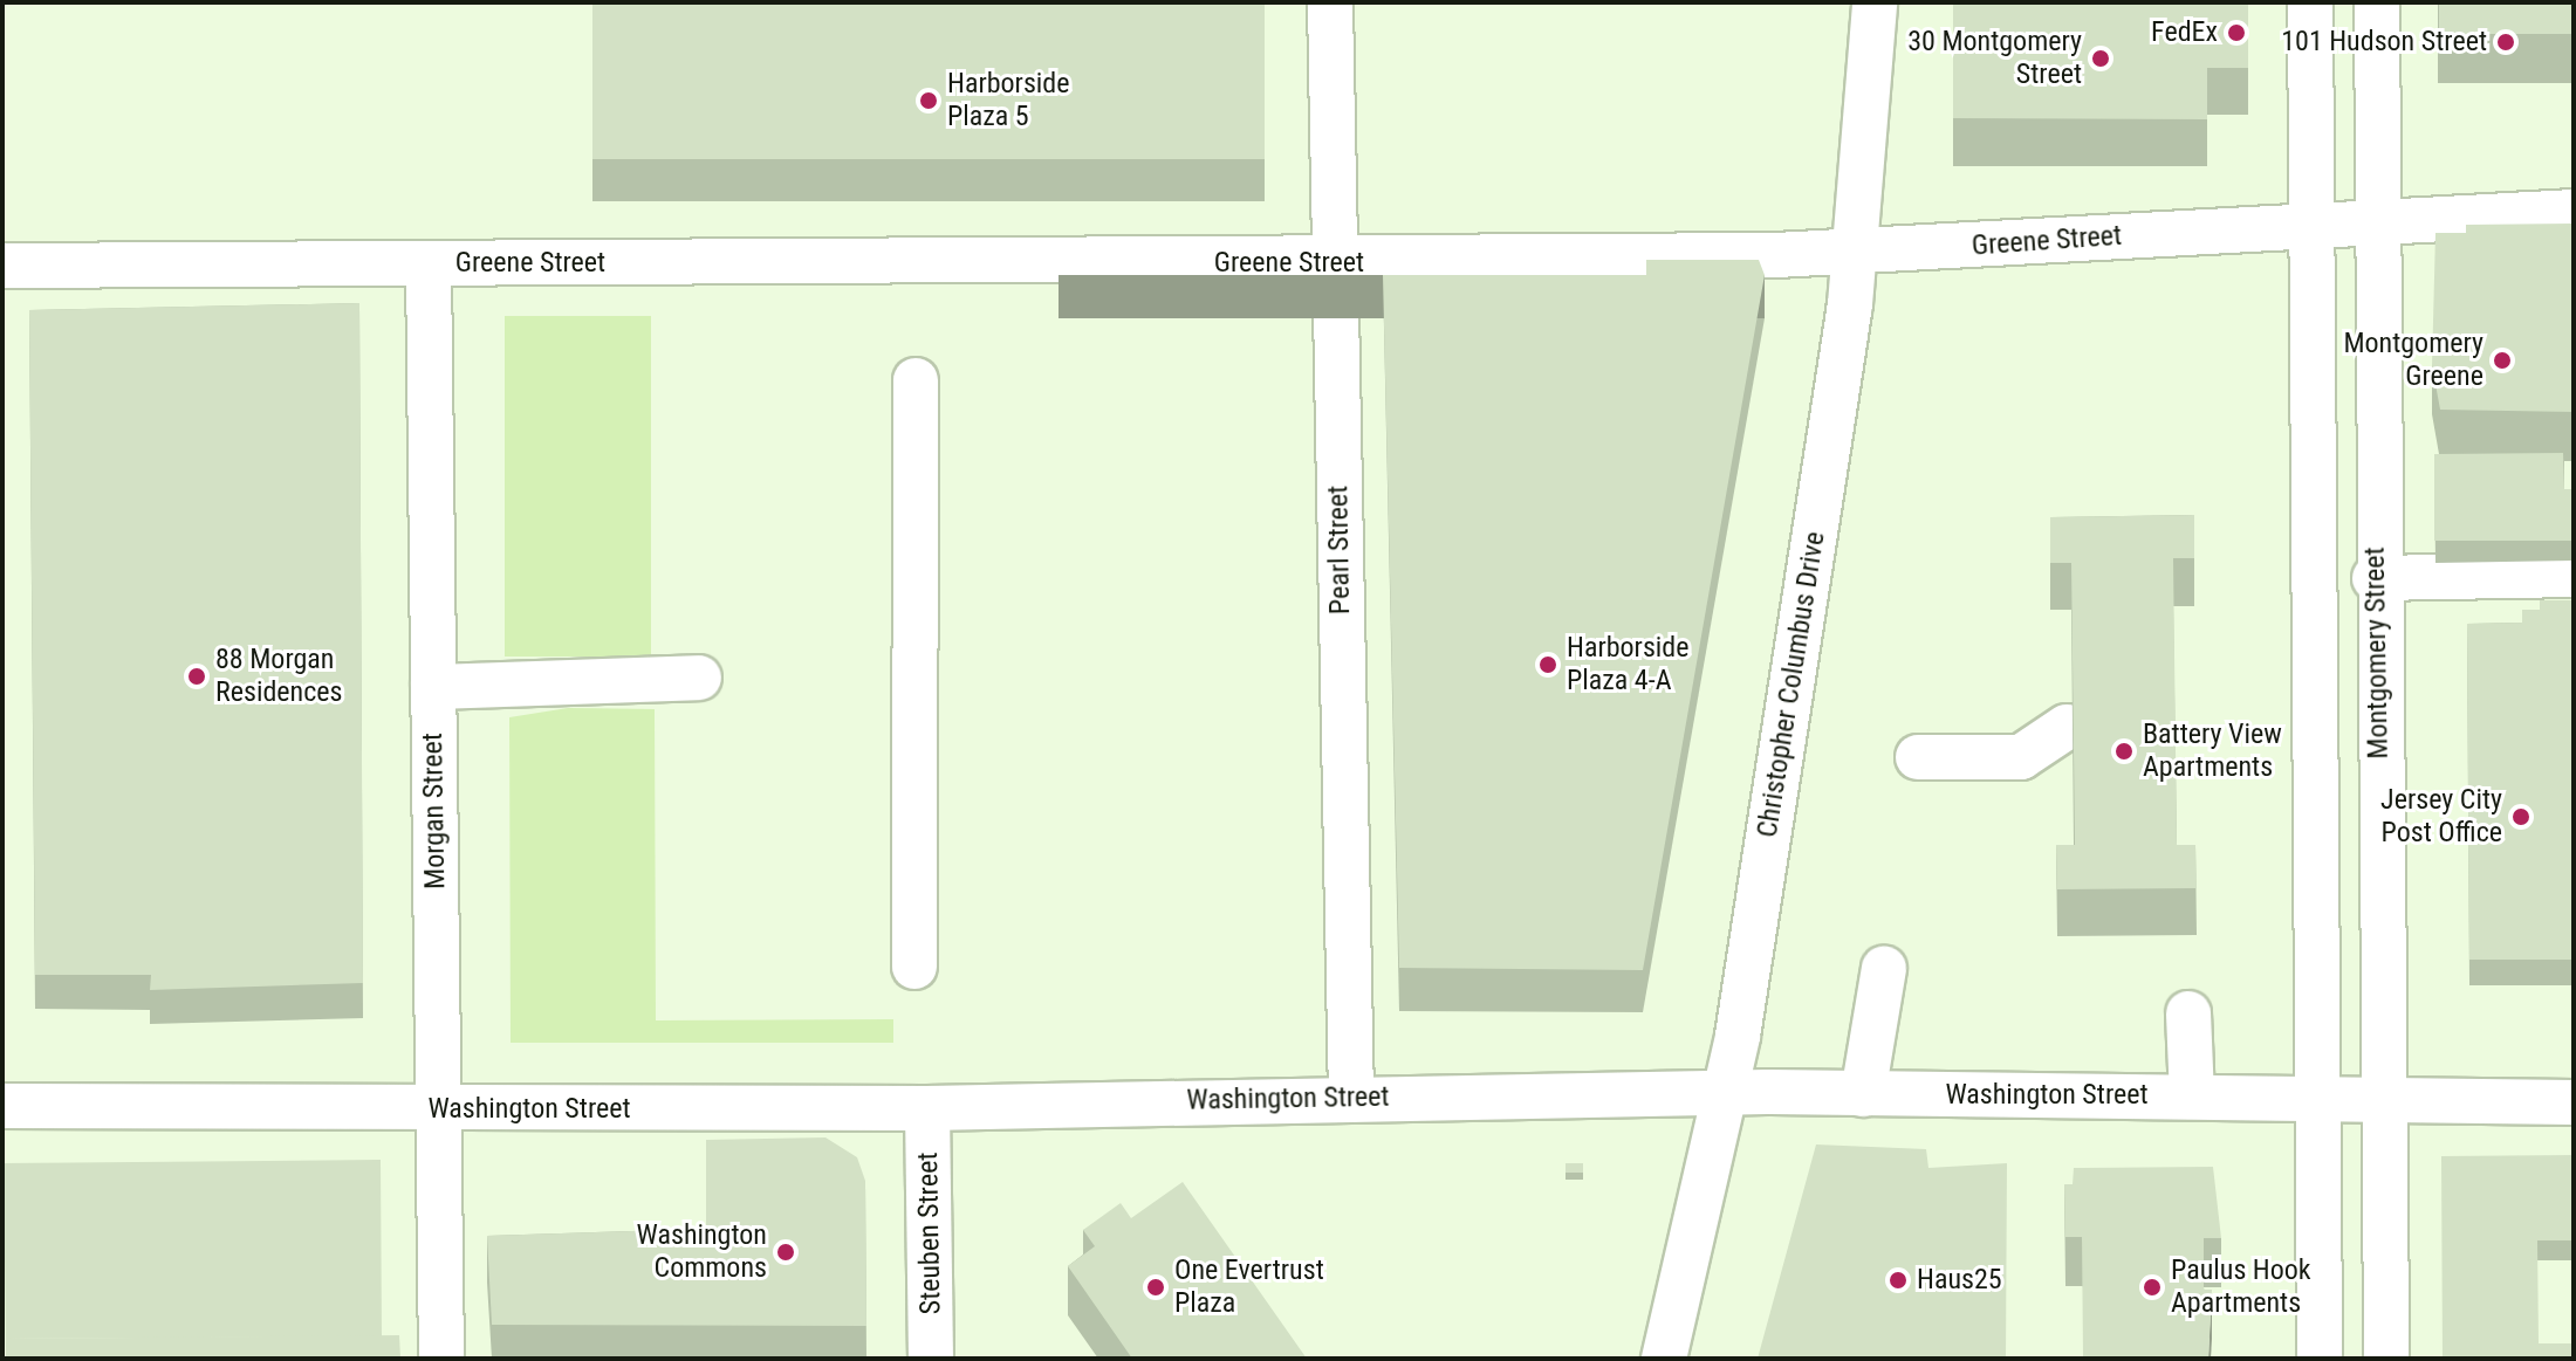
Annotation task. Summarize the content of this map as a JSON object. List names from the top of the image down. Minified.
{"streets":{"street":["Greene Street","Pearl Street","Montgomery Street","Christopher Columbus Drive","Morgan Street","Washington Street","Steuben Street"]},"crossings":[["Greene Street","Pearl Street"],["Greene Street","Montgomery Street"],["Greene Street","Christopher Columbus Drive"],["Greene Street","Morgan Street"],["Pearl Street","Washington Street"],["Montgomery Street","Washington Street"],["Christopher Columbus Drive","Washington Street"],["Morgan Street","Washington Street"],["Washington Street","Steuben Street"]],"places":["FedEx","101 Hudson Street","30 Montgomery Street","Harborside Plaza 5","Montgomery Greene","Harborside Plaza 4-A","88 Morgan Residences","Battery View Apartments","Jersey City Post Office","Washington Commons","Haus25","One Evertrust Plaza","Paulus Hook Apartments"]}
